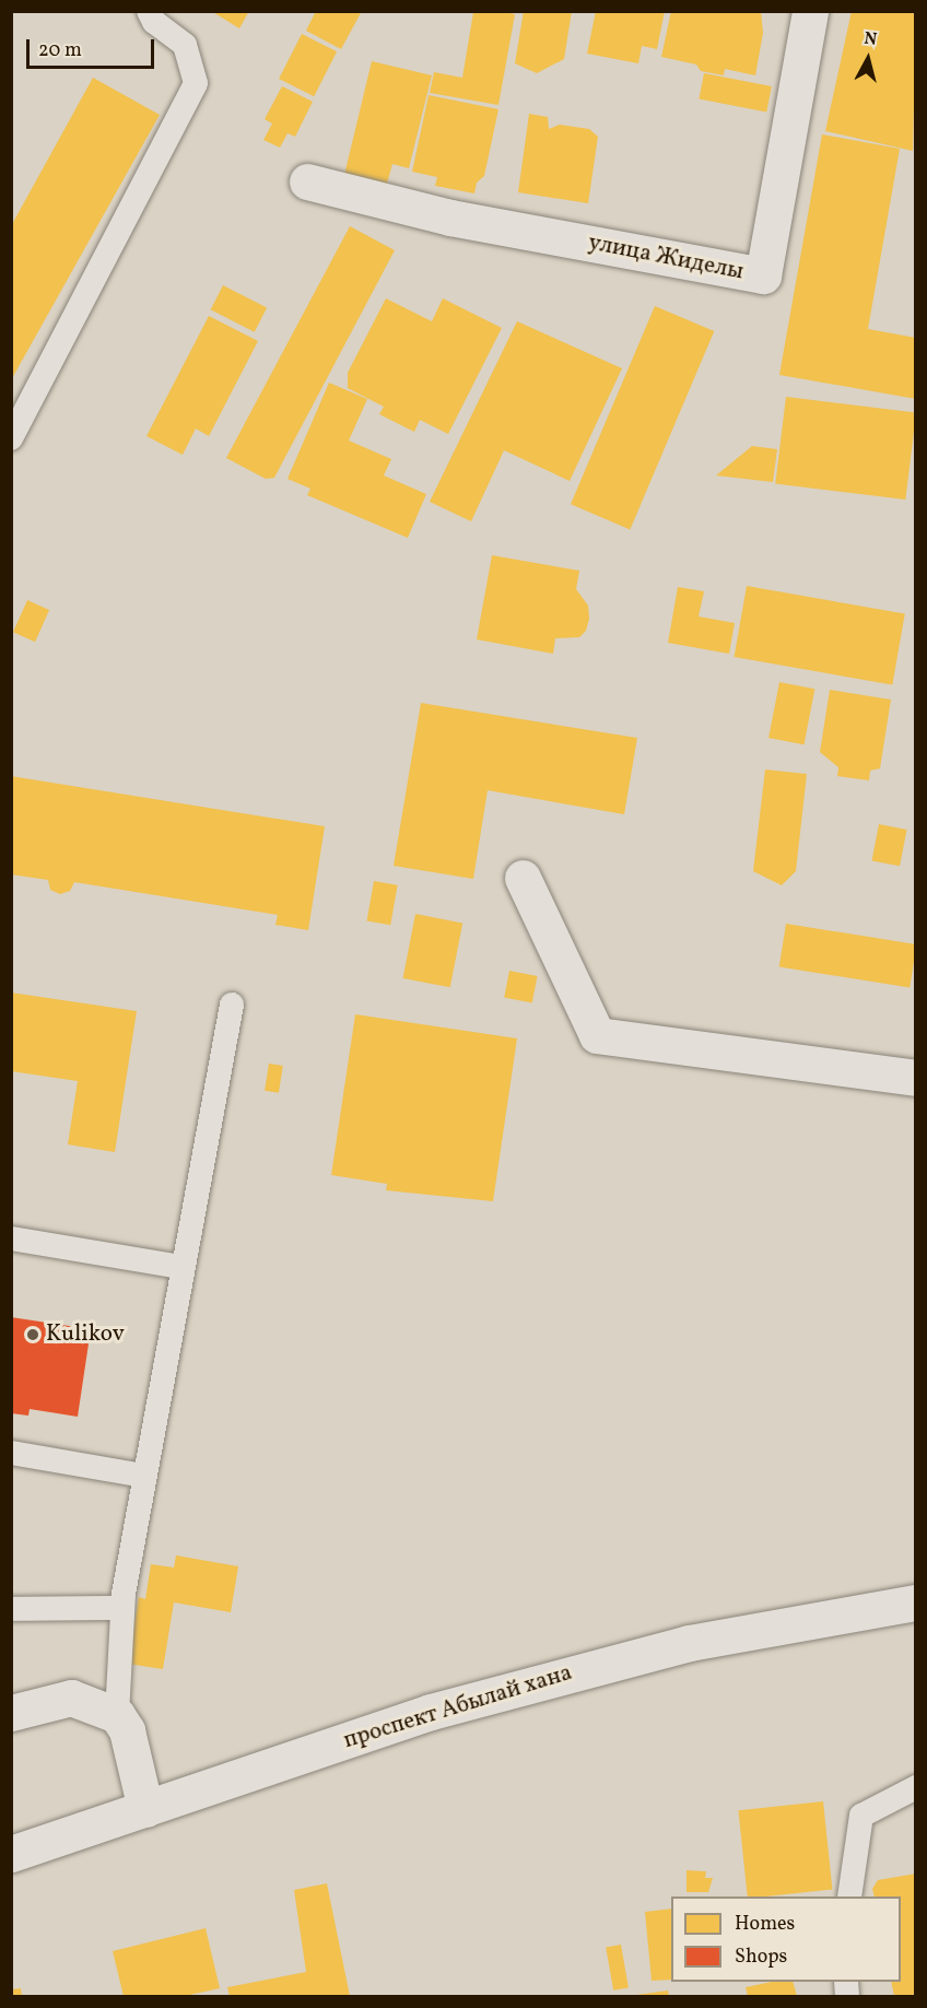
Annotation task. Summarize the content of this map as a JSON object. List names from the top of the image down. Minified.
{"streets":{"street":["улица Жиделы","проспект Абылай хана"]},"places":["Kulikov"],"legend":["Homes","Shops"],"scale_bar":"20 m","north":"top"}
